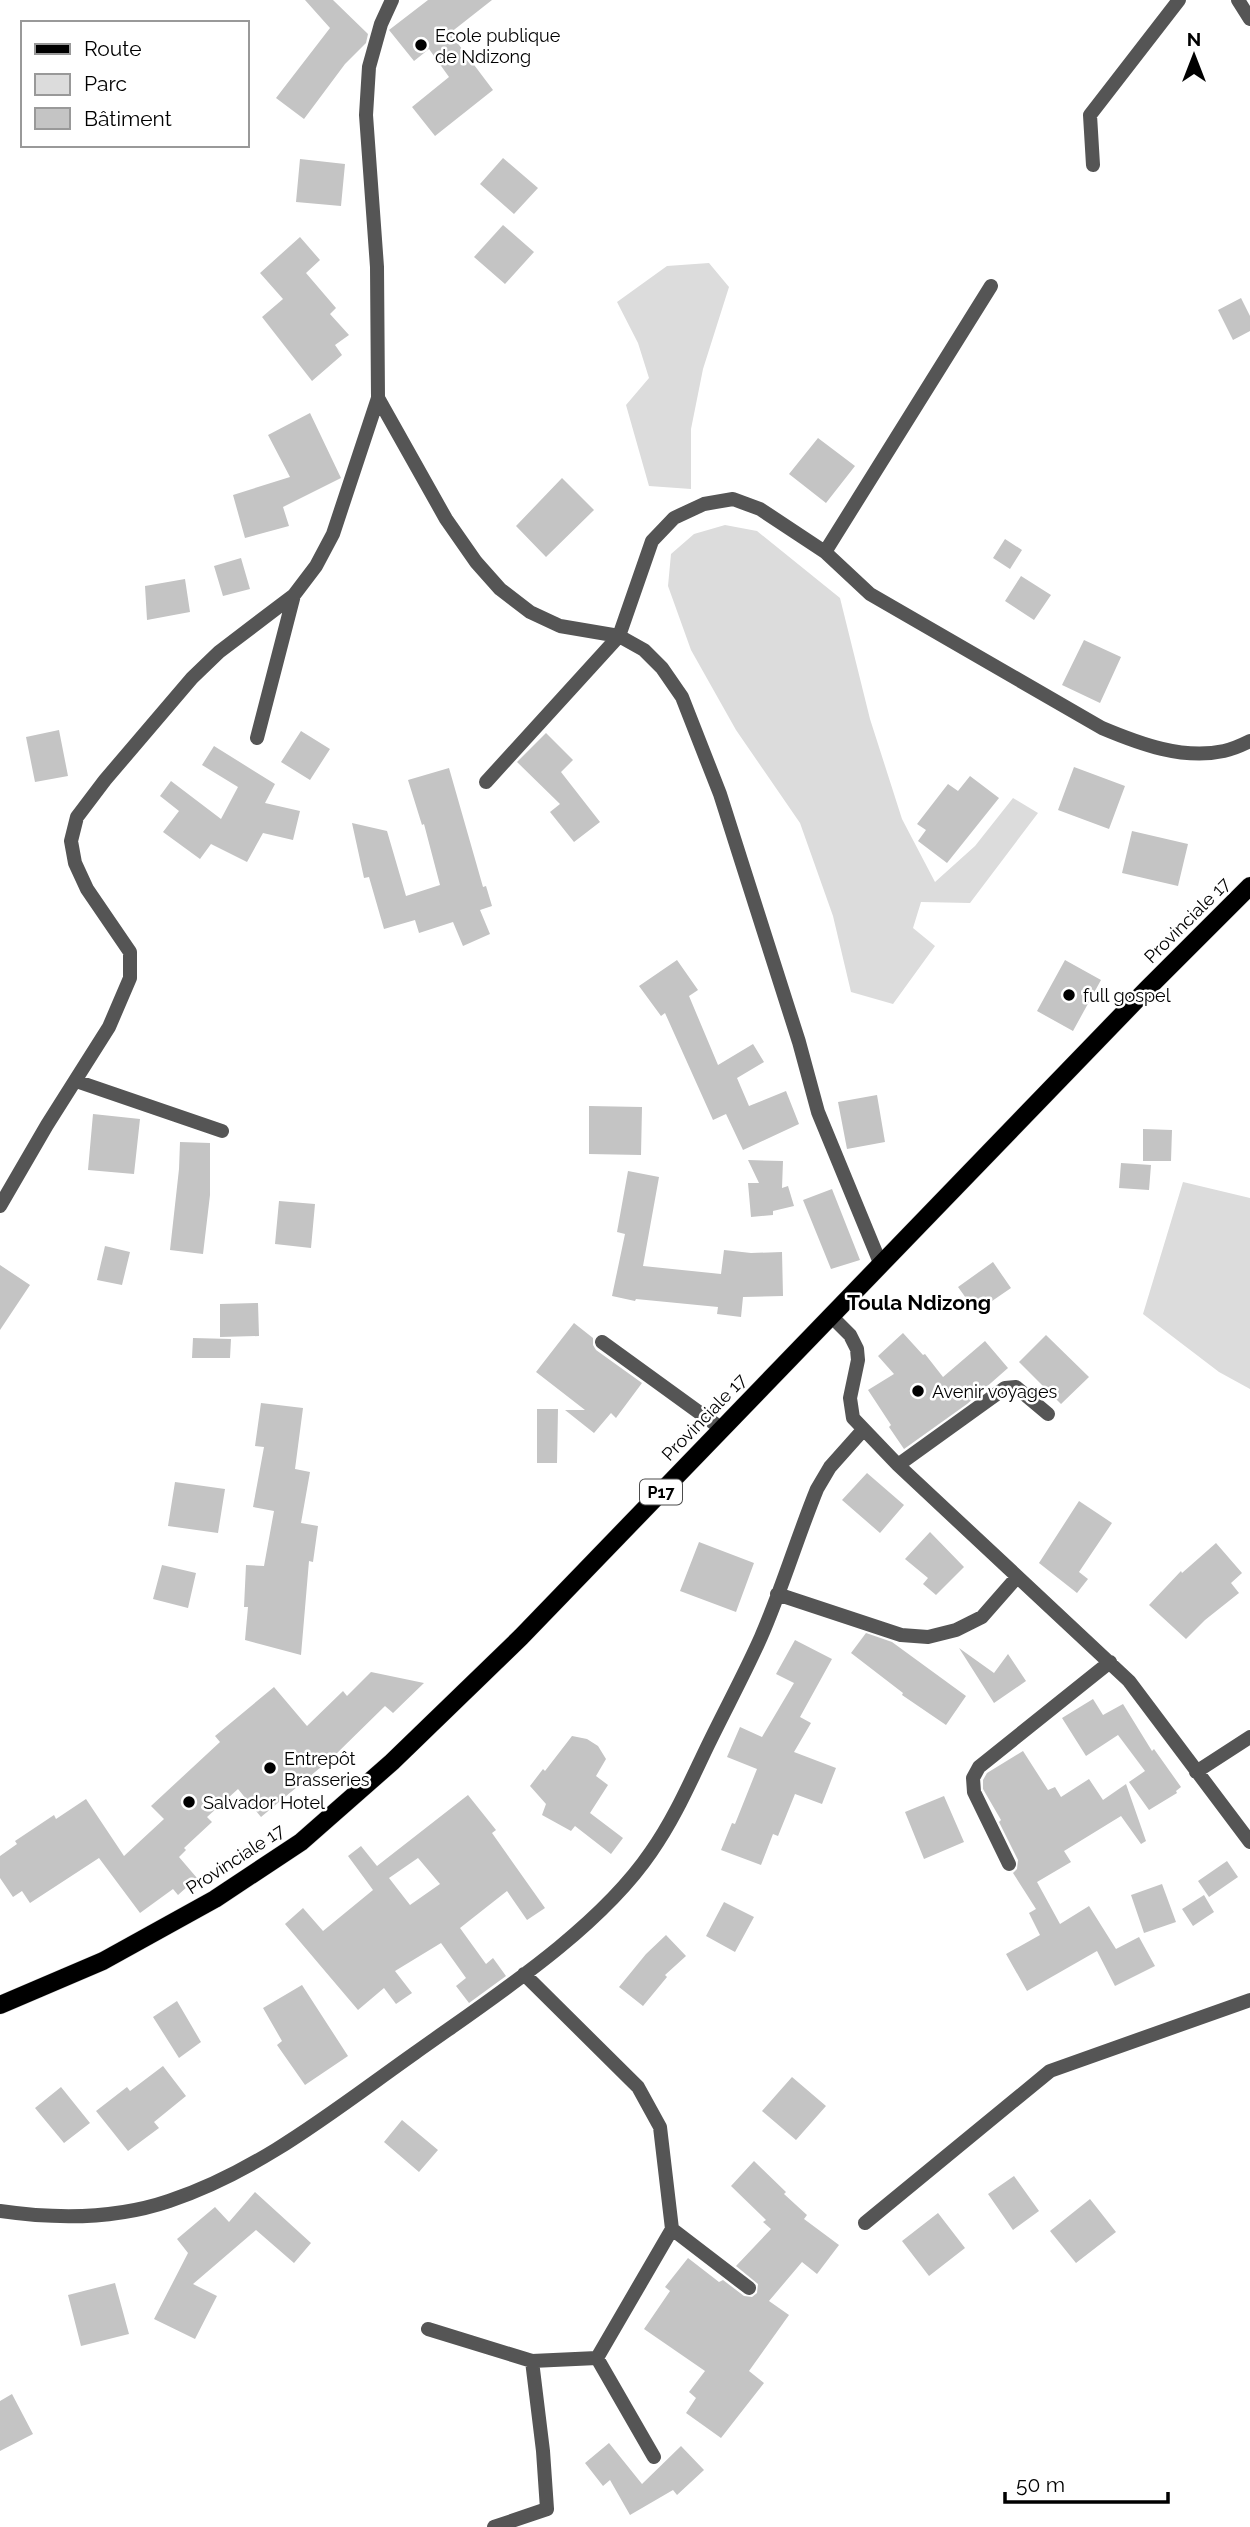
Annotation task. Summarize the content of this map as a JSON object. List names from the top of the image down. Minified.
{"streets":{"main road":["Provinciale 17","P17"]},"districts":["Toula Ndizong"],"places":["Ecole publique de Ndizong","full gospel","Avenir voyages","Entrepôt Brasseries","Salvador Hotel"],"legend":["Route","Parc","Bâtiment"],"scale_bar":"50 m","north":"top"}
